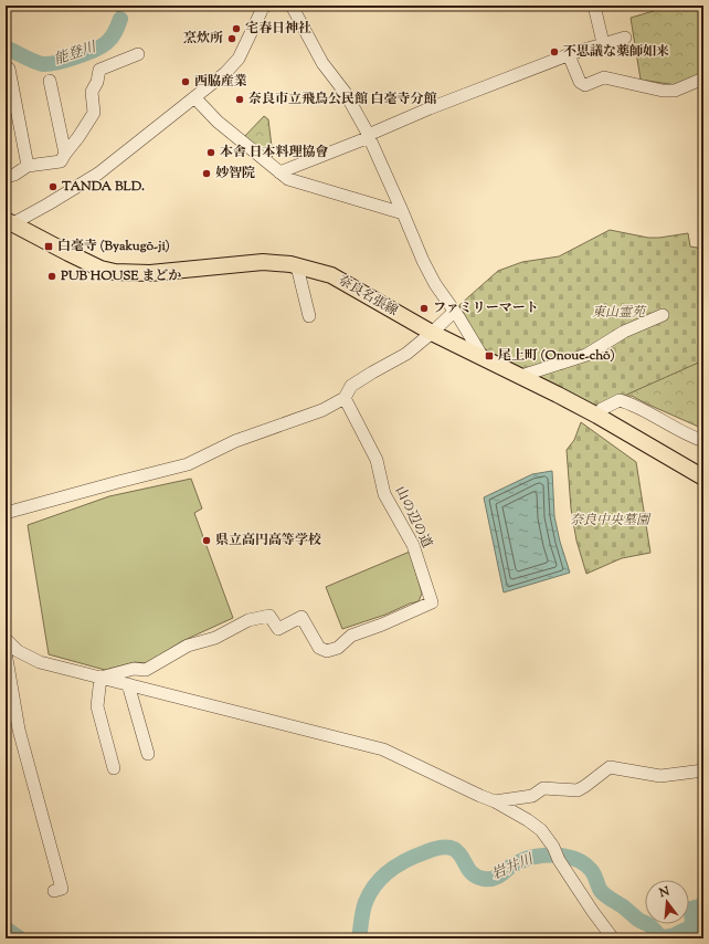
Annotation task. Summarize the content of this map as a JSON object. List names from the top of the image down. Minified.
{"streets":{"main road":["奈良名張線"],"street":["山の辺の道"]},"water":["能登川","岩井川"],"parks":["東山霊苑","奈良中央墓園"],"places":{"other":["宅春日神社","烹炊所","不思議な薬師如来","西脇産業","奈良市立飛鳥公民館 白毫寺分館","本舎 日本料理協會","妙智院","TANDA BLD.","PUB HOUSE まどか","ファミリーマート","県立高円高等学校"],"transit":["白毫寺 (Byakugō-ji)","尾上町 (Onoue-chō)"]},"north":"top"}
